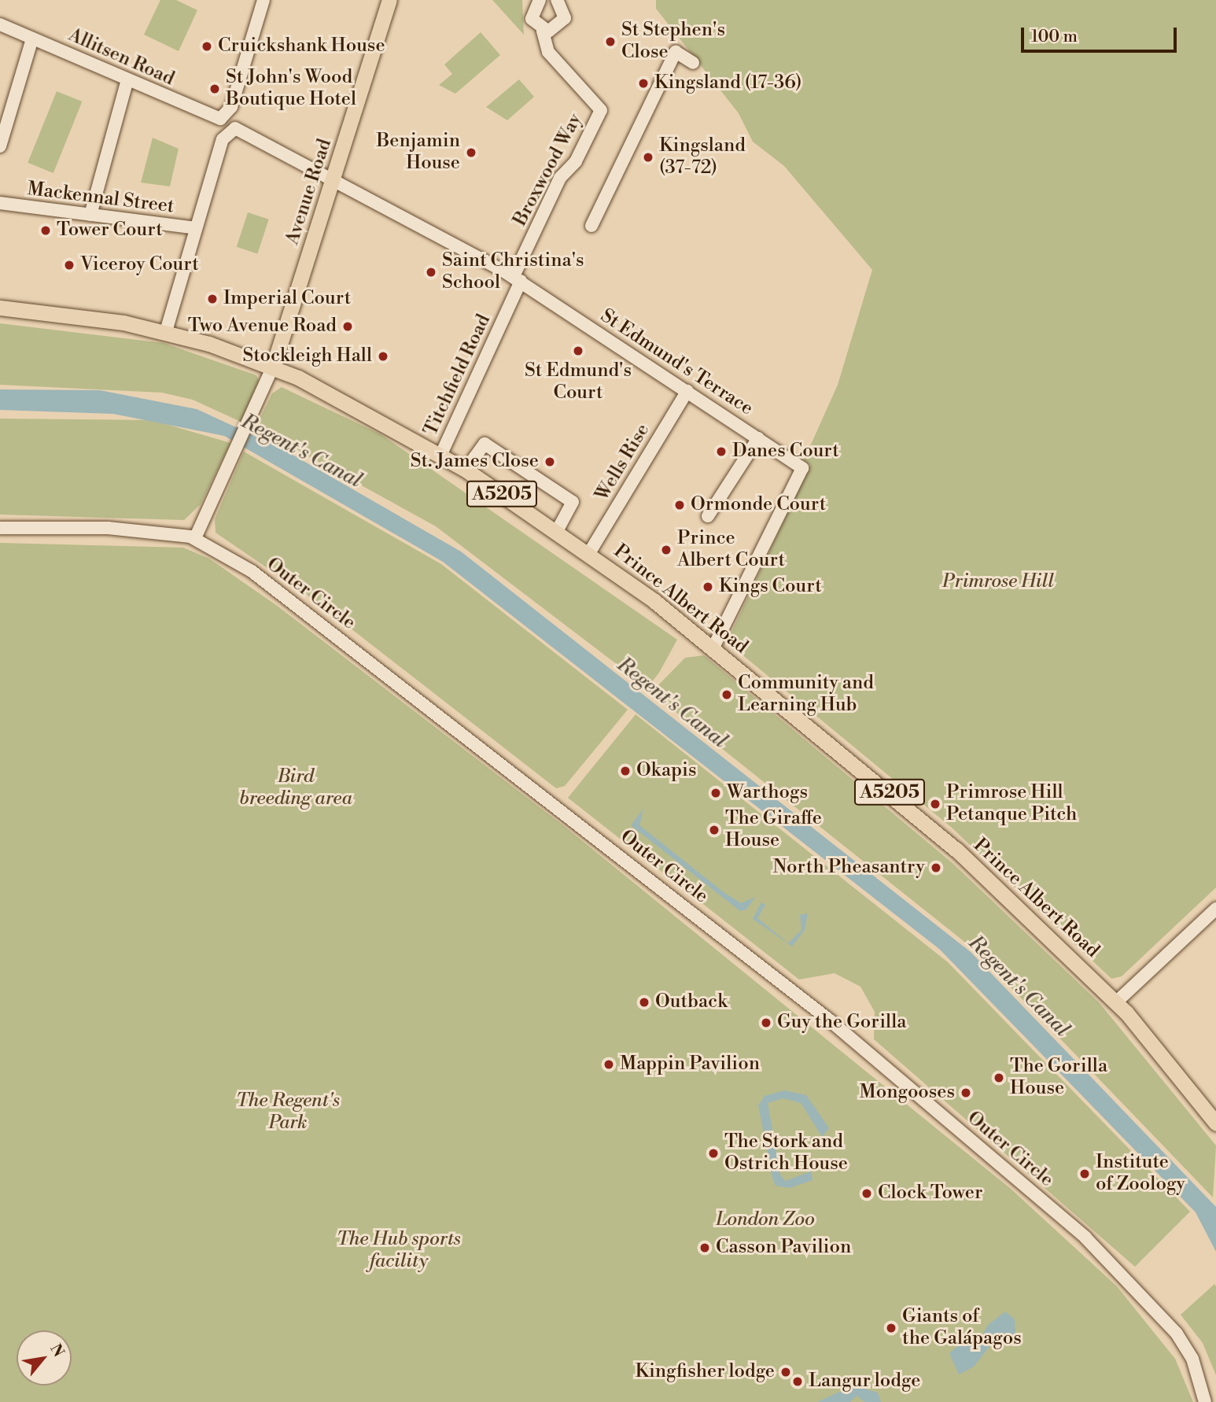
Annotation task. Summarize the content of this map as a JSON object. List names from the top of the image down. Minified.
{"streets":{"main road":["Avenue Road","A5205","Prince Albert Road"],"street":["Allitsen Road","Broxwood Way","Mackennal Street","St Edmund's Terrace","Titchfield Road","Wells Rise","Outer Circle"]},"crossings":[["Broxwood Way","St Edmund's Terrace"],["Broxwood Way","Titchfield Road"],["Avenue Road","St Edmund's Terrace"],["Avenue Road","Outer Circle"],["Avenue Road","Prince Albert Road"],["St Edmund's Terrace","Titchfield Road"],["St Edmund's Terrace","Wells Rise"],["St Edmund's Terrace","Prince Albert Road"],["Titchfield Road","Prince Albert Road"],["Wells Rise","Prince Albert Road"]],"water":["Regent's Canal"],"parks":["Primrose Hill","Bird breeding area","The Regent's Park","London Zoo","The Hub sports facility"],"places":["St Stephen's Close","Cruickshank House","Kingsland (17-36)","St John's Wood Boutique Hotel","Benjamin House","Kingsland (37-72)","Tower Court","Viceroy Court","Saint Christina's School","Imperial Court","Two Avenue Road","St Edmund's Court","Stockleigh Hall","Danes Court","St. James Close","Ormonde Court","Prince Albert Court","Kings Court","Community and Learning Hub","Okapis","Warthogs","Primrose Hill Petanque Pitch","The Giraffe House","North Pheasantry","Outback","Guy the Gorilla","Mappin Pavilion","The Gorilla House","Mongooses","The Stork and Ostrich House","Institute of Zoology","Clock Tower","Casson Pavilion","Giants of the Galápagos","Kingfisher lodge","Langur lodge"],"scale_bar":"100 m","north":"top right"}
